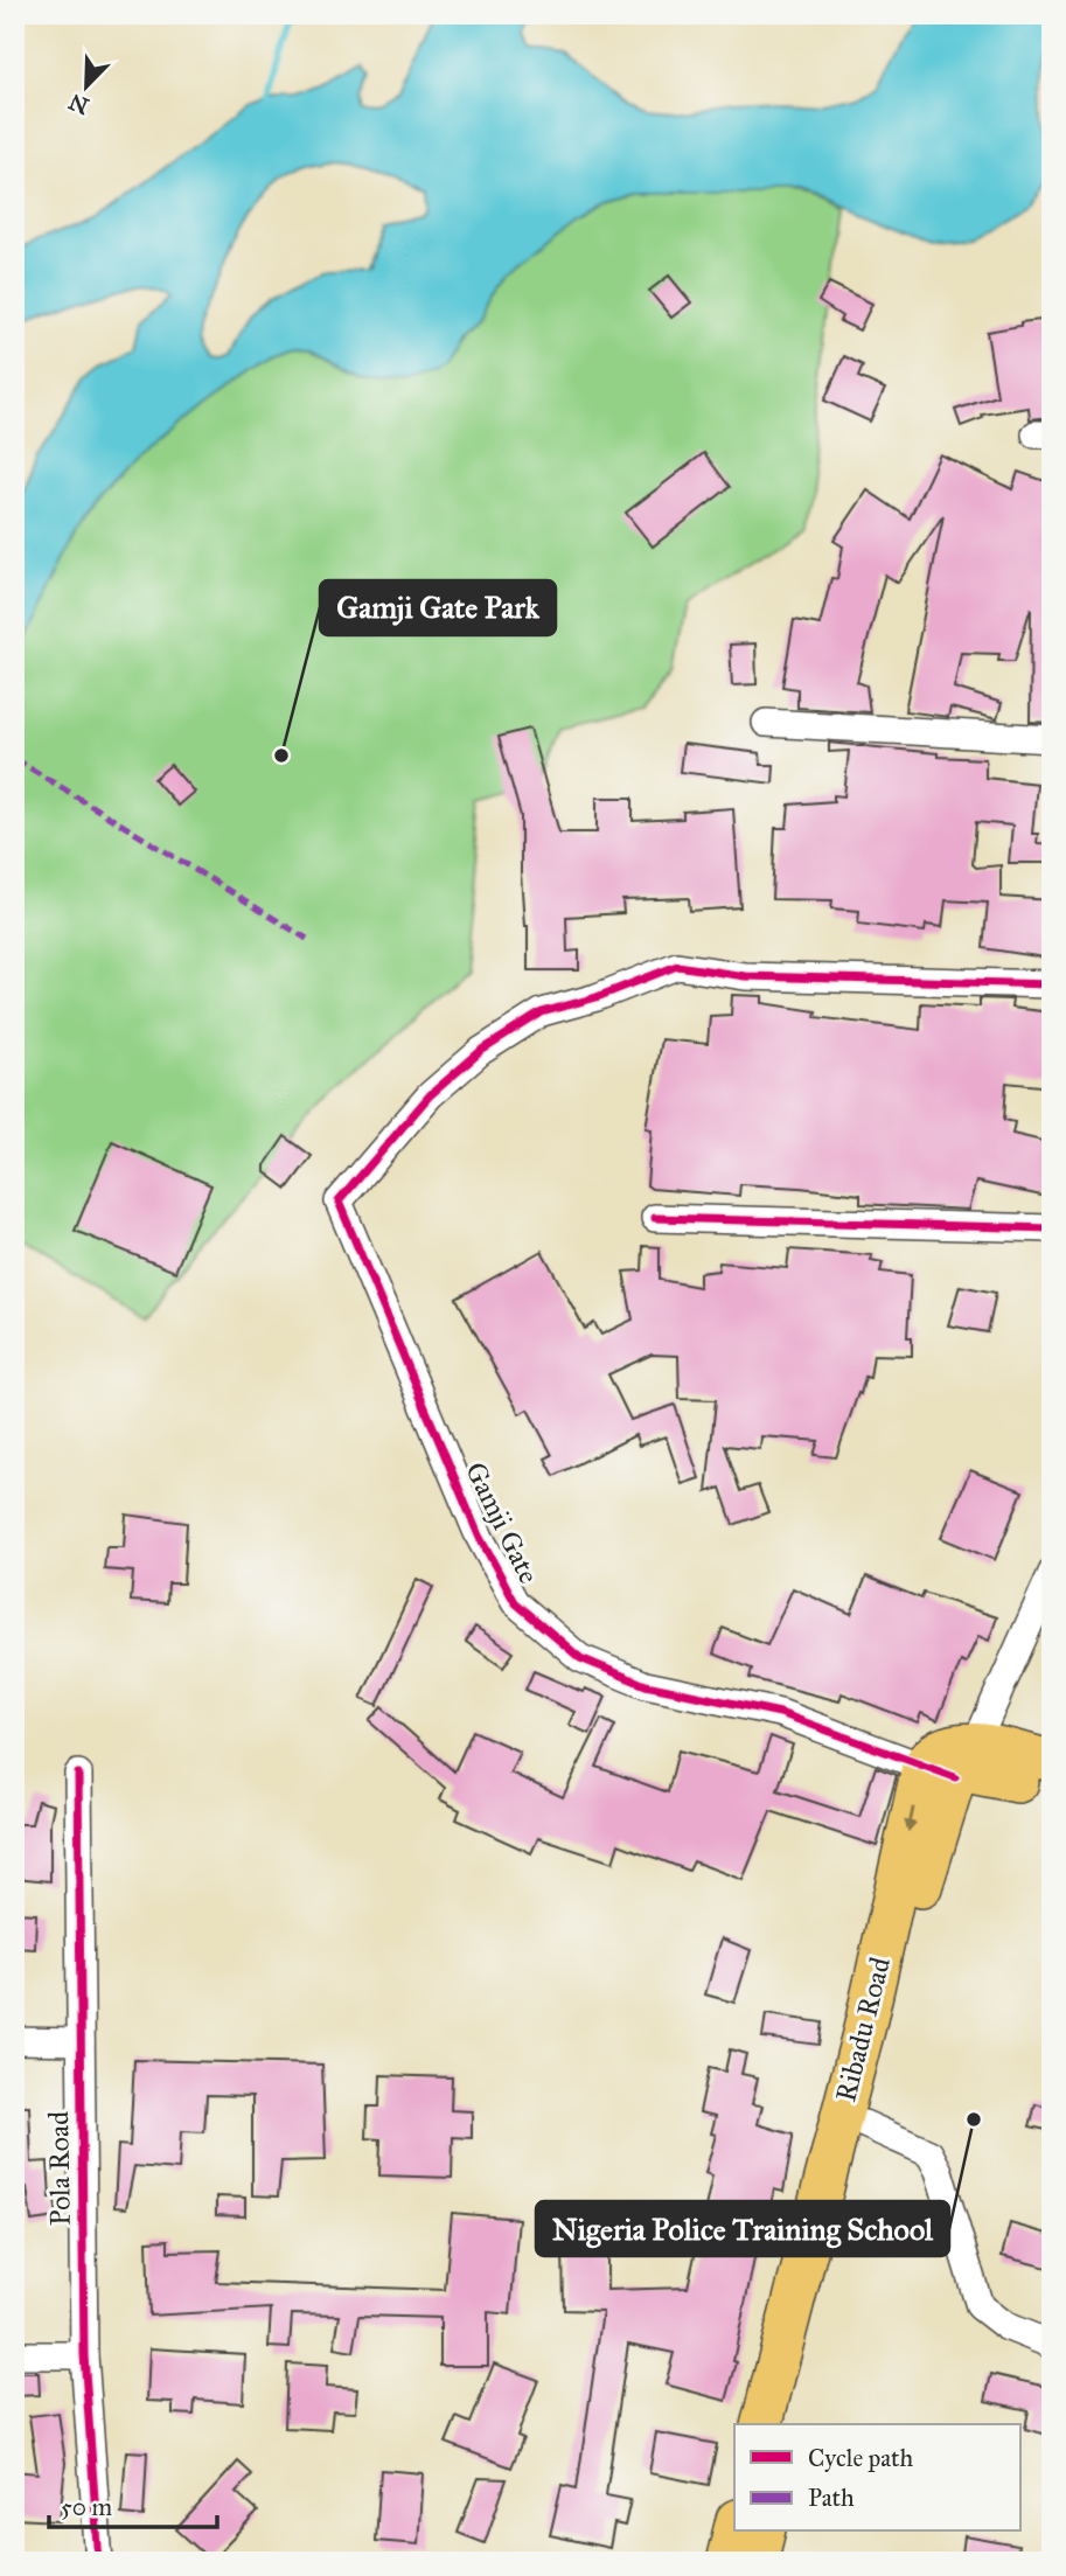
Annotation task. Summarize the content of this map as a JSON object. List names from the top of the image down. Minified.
{"streets":{"main road":["Ribadu Road"],"street":["Gamji Gate","Pola Road"]},"crossings":[["Gamji Gate","Ribadu Road"]],"places":["Gamji Gate Park","Nigeria Police Training School"],"legend":["Cycle path","Path"],"scale_bar":"50 m","north":"bottom left"}
